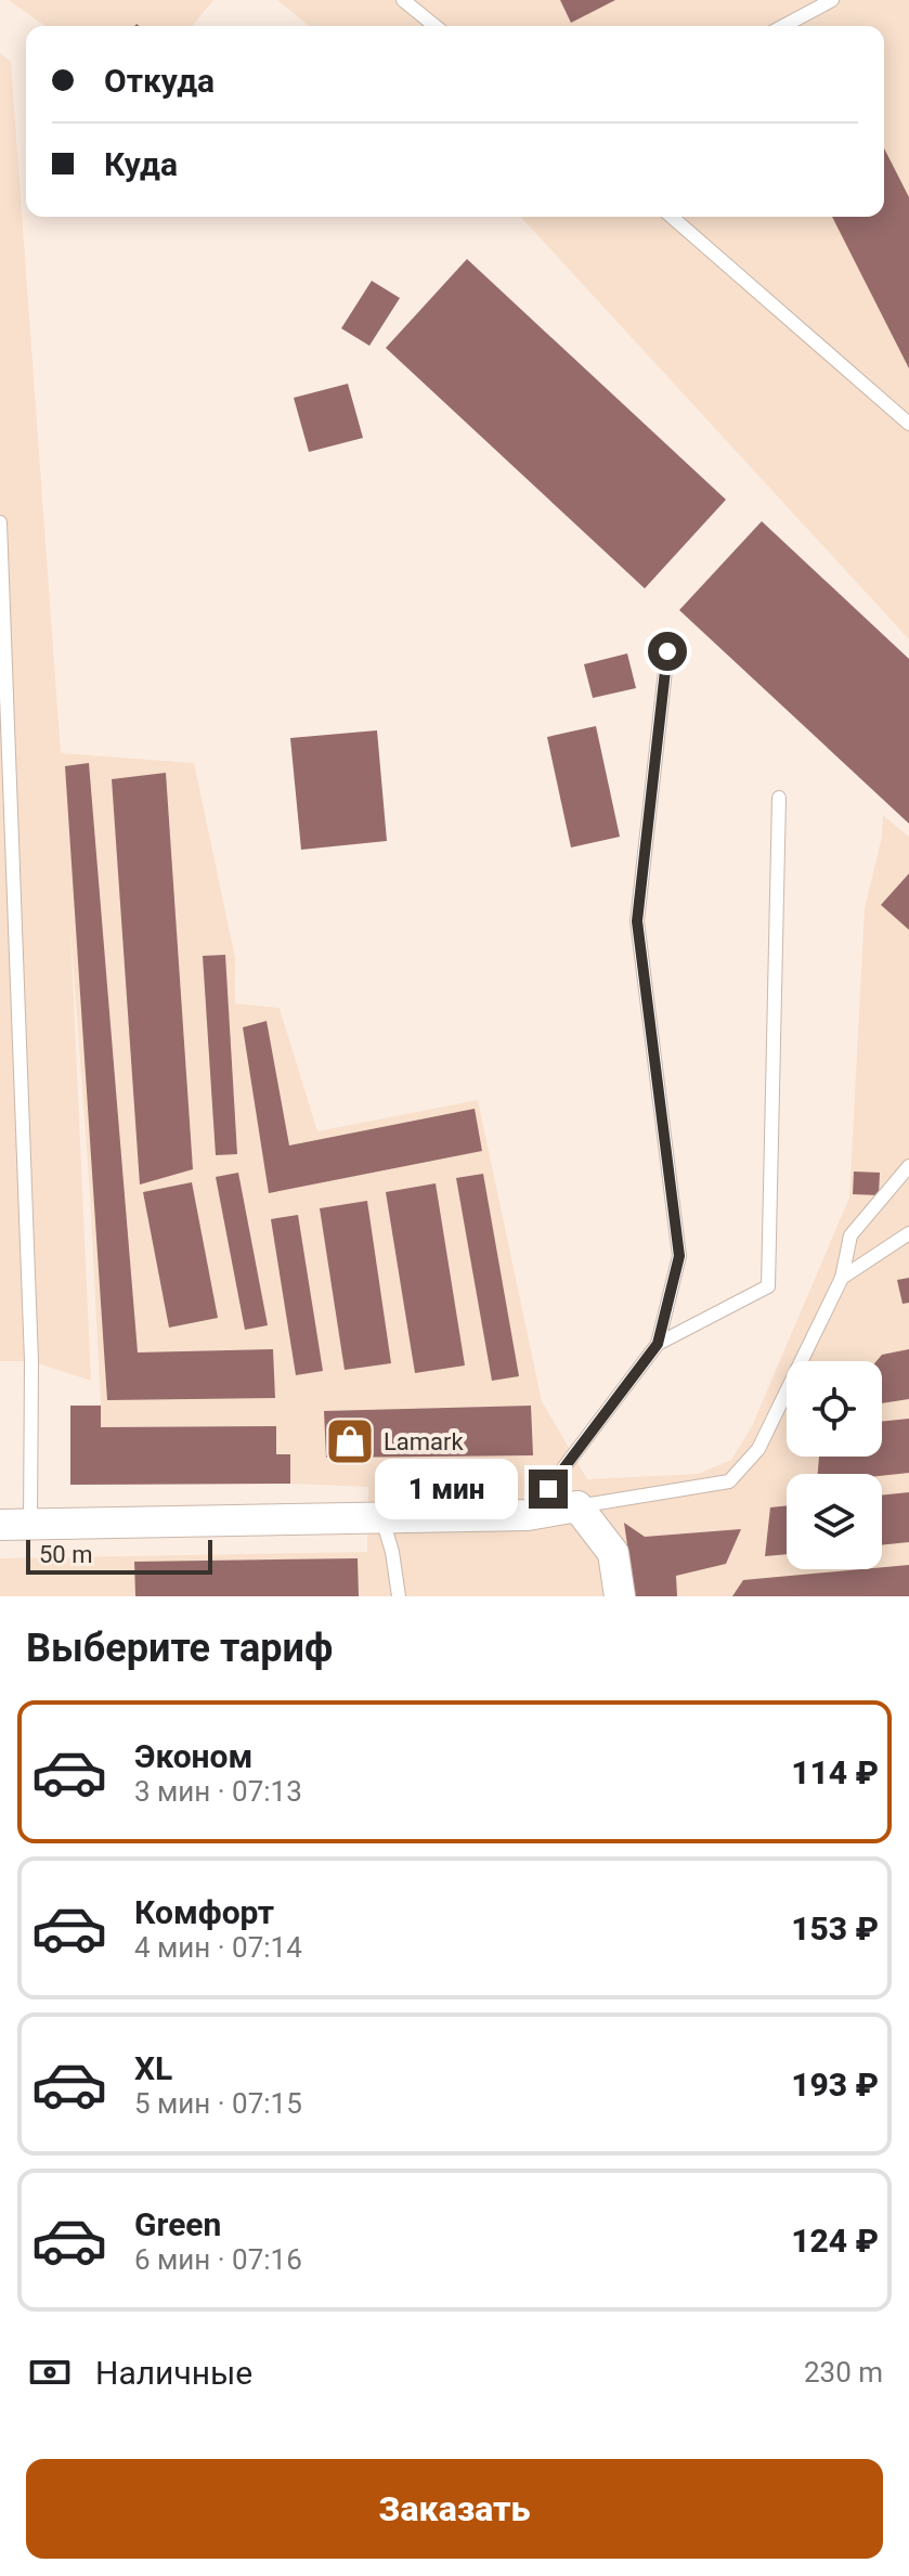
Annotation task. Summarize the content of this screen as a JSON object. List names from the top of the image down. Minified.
{"places":{"shop":["Lamark"]},"scale_bar":"50 m","page":{"banner":["Откуда","Куда"],"bubble":"1 мин","scale":"50 m","heading":"Выберите тариф","list":[{"name":"Эконом","note":"3 мин · 07:13","value":"114 ₽"},{"name":"Комфорт","note":"4 мин · 07:14","value":"153 ₽"},{"name":"XL","note":"5 мин · 07:15","value":"193 ₽"},{"name":"Green","note":"6 мин · 07:16","value":"124 ₽"}],"pay":["Наличные","230 m"],"buttons":"Заказать"}}
